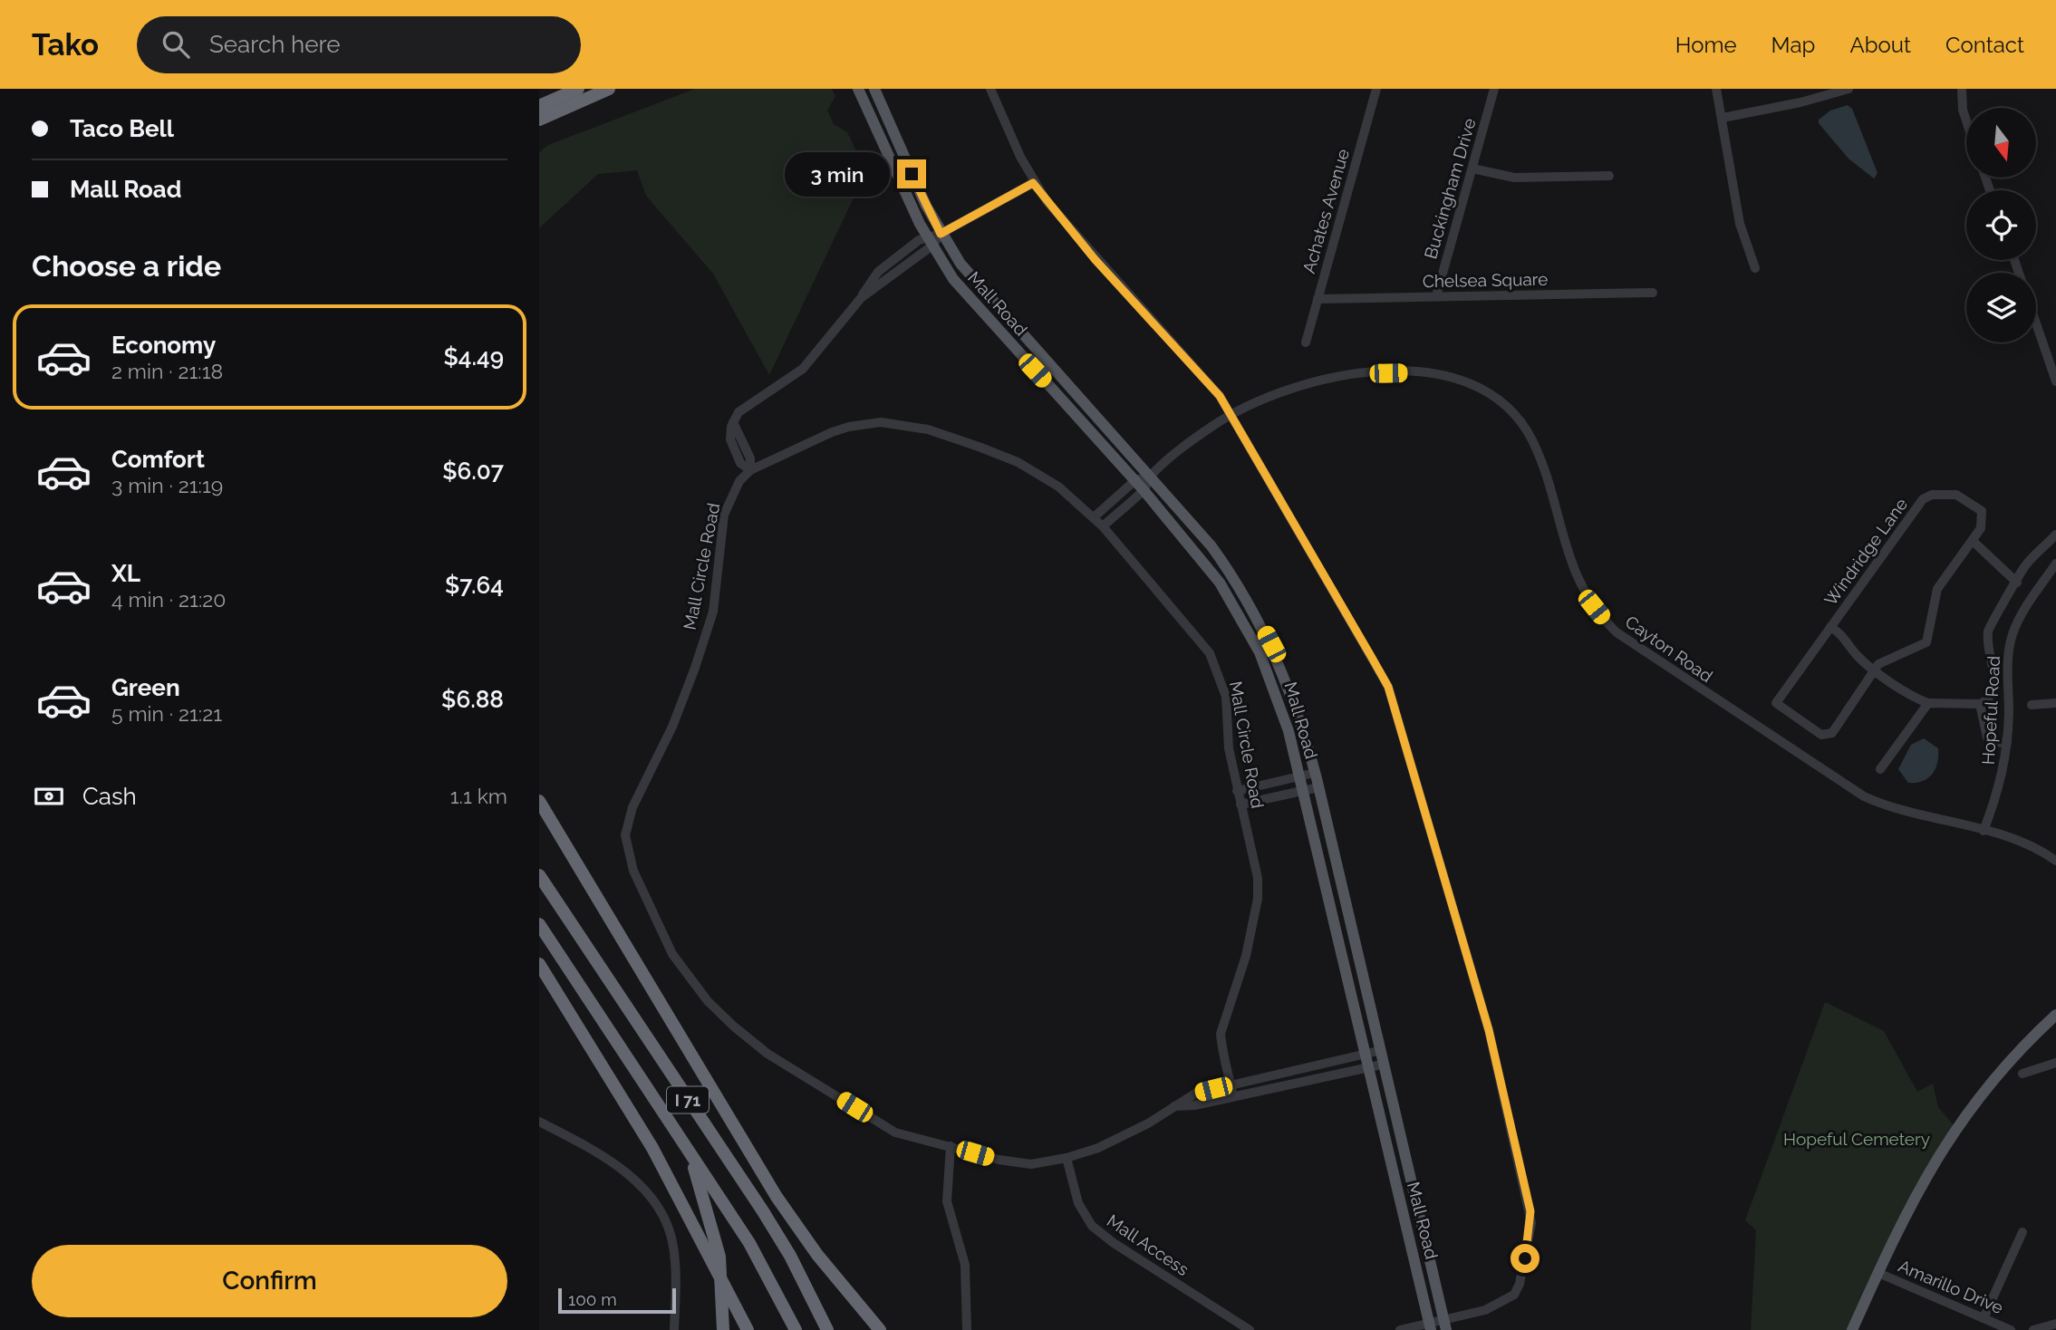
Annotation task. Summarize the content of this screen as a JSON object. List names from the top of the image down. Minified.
{"streets":{"highway":["I 71"],"main road":["Mall Road"],"street":["Buckingham Drive","Achates Avenue","Chelsea Square","Windridge Lane","Mall Circle Road","Cayton Road","Hopeful Road","Mall Access","Amarillo Drive"]},"crossings":[["Buckingham Drive","Chelsea Square"],["Achates Avenue","Chelsea Square"],["Mall Road","Cayton Road"],["Mall Circle Road","Mall Access"],["Cayton Road","Hopeful Road"]],"parks":["Hopeful Cemetery"],"scale_bar":"100 m","north":"bottom","page":{"header":"Tako","search":"Search here","nav":["Home","Map","About","Contact"],"banner":["Taco Bell","Mall Road"],"bubble":"3 min","heading":"Choose a ride","list":[{"name":"Economy","note":"2 min · 21:18","value":"$4.49"},{"name":"Comfort","note":"3 min · 21:19","value":"$6.07"},{"name":"XL","note":"4 min · 21:20","value":"$7.64"},{"name":"Green","note":"5 min · 21:21","value":"$6.88"}],"pay":["Cash","1.1 km"],"buttons":"Confirm","scale":"100 m"}}
